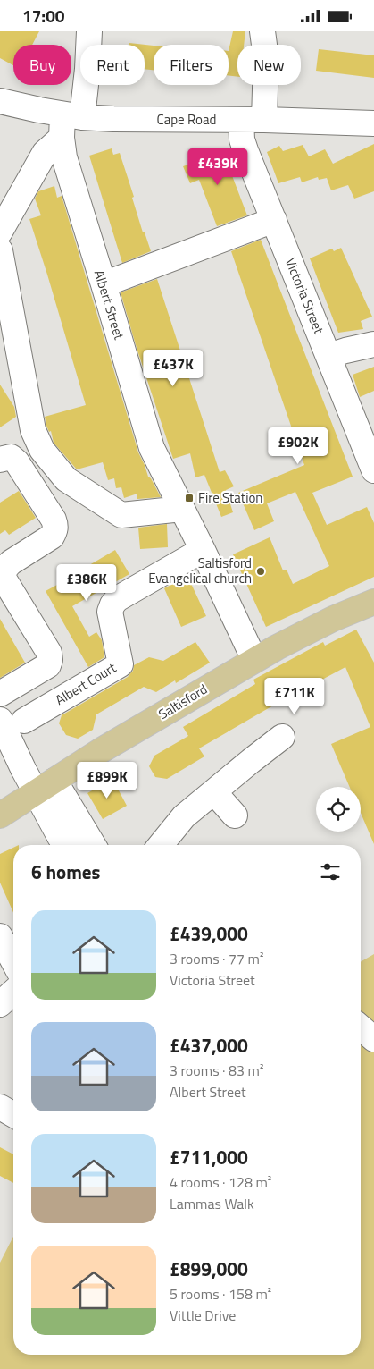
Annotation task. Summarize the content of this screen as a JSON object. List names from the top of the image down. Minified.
{"streets":{"main road":["Saltisford"],"street":["Cape Road","Victoria Street","Albert Street","Albert Court"]},"crossings":[["Cape Road","Victoria Street"],["Cape Road","Albert Street"],["Albert Street","Albert Court"],["Albert Street","Saltisford"]],"places":{"transit":["Fire Station"],"other":["Saltisford Evangelical church"]},"page":{"status":"17:00","chip":["Buy","Rent","Filters","New"],"price":["£439K","£437K","£902K","£386K","£711K","£899K"],"heading":"6 homes","list":[{"name":"£439,000","note":"3 rooms · 77 m² · Victoria Street"},{"name":"£437,000","note":"3 rooms · 83 m² · Albert Street"},{"name":"£711,000","note":"4 rooms · 128 m² · Lammas Walk"},{"name":"£899,000","note":"5 rooms · 158 m² · Vittle Drive"}]}}
